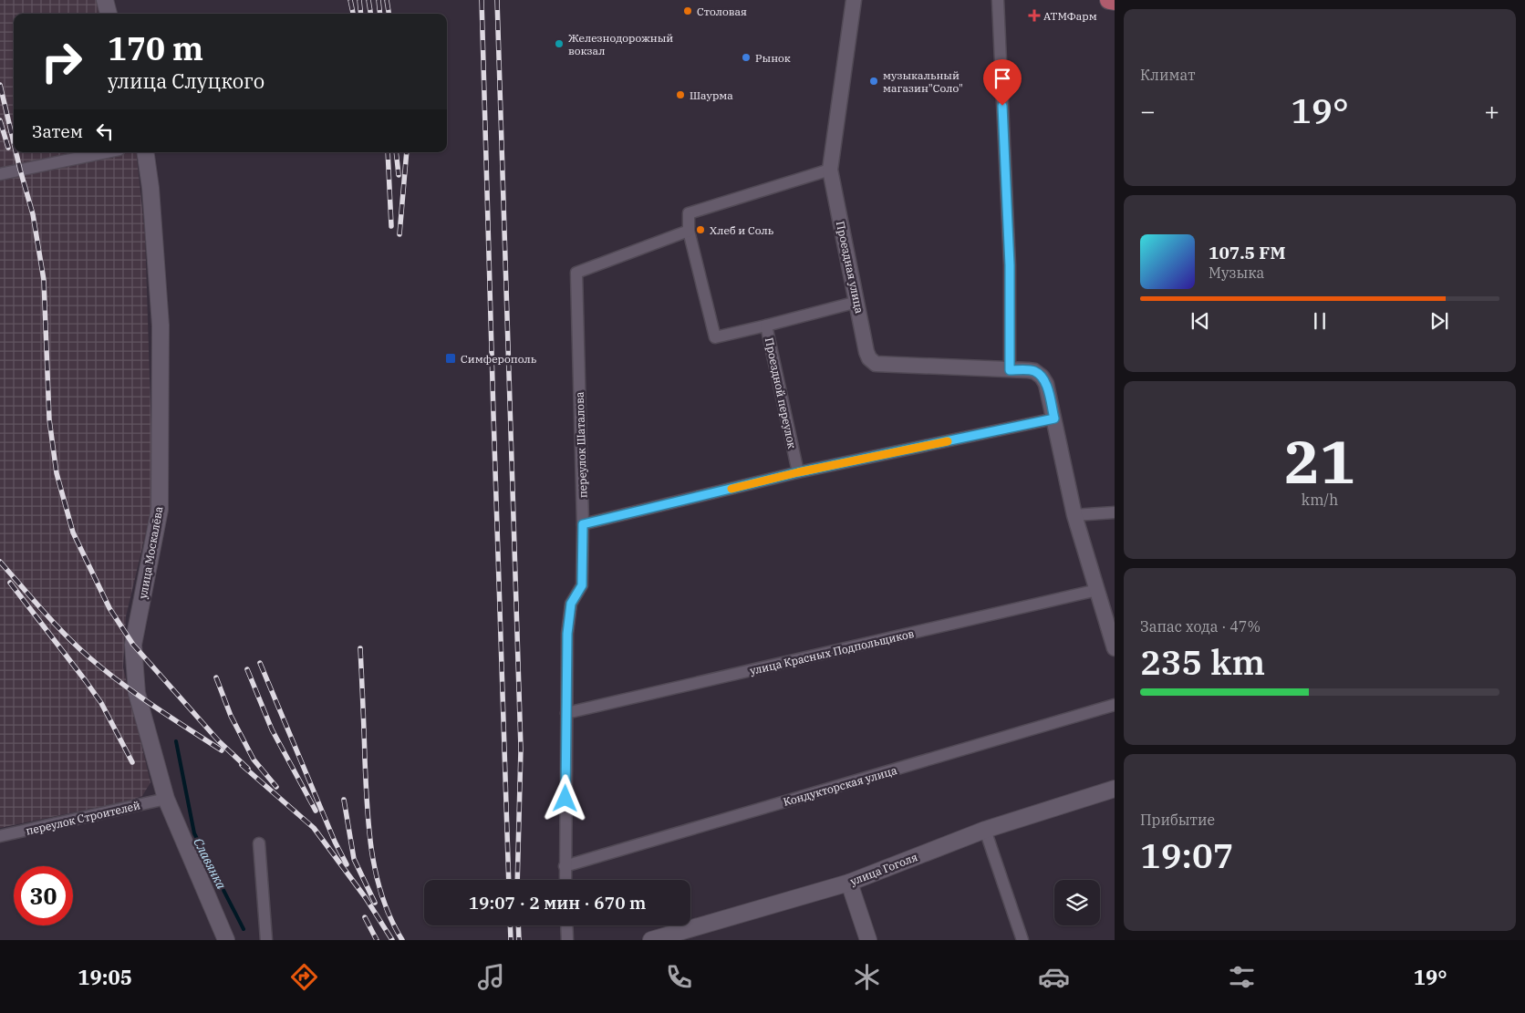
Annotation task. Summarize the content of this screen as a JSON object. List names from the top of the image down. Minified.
{"streets":{"main road":["улица Москалёва","улица Гоголя"],"street":["Проездная улица","Проездной переулок","переулок Шаталова","улица Красных Подпольщиков","Кондукторская улица","переулок Строителей"]},"crossings":[["Проездная улица","Проездной переулок"],["переулок Шаталова","улица Красных Подпольщиков"],["переулок Шаталова","Кондукторская улица"],["улица Москалёва","переулок Строителей"]],"water":["Славянка"],"places":{"other":["Столовая","Железнодорожный вокзал","Рынок","музыкальный магазин\"Соло\"","Шаурма","Хлеб и Соль"],"health":["АТМФарм"],"transit":["Симферополь"]},"page":{"tile":["Климат",["21","km/h"],["Запас хода · 47%","235 km"],["Прибытие","19:07"]],"turn":["170 m","улица Слуцкого"],"heat":["−","19°","+"],"then":"Затем","song":["107.5 FM","Музыка"],"limit":"30","trip":"19:07 · 2 мин · 670 m","tabs":["19:05","19°"]}}
